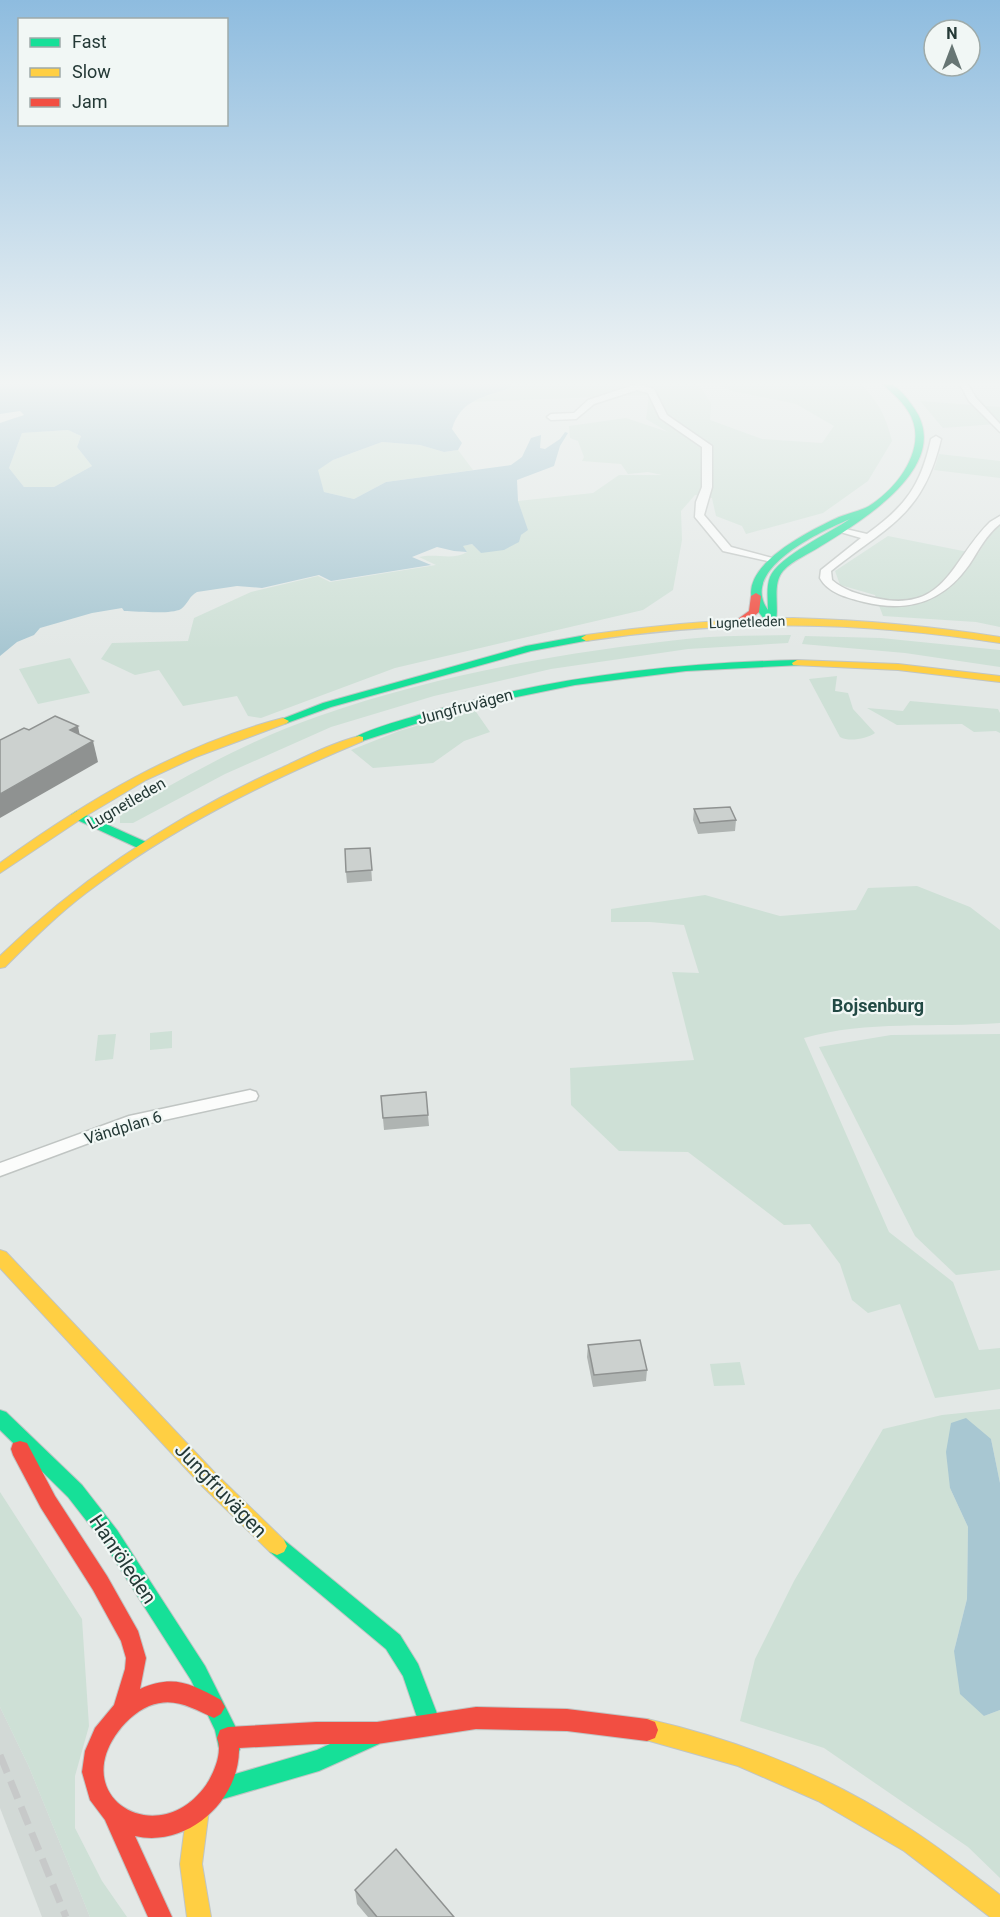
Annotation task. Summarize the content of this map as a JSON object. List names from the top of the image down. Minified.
{"streets":{"main road":["Lugnetleden","Jungfruvägen","Hanröleden"],"street":["Vändplan 6"]},"districts":["Bojsenburg"],"legend":["Fast","Slow","Jam"],"north":"top"}
